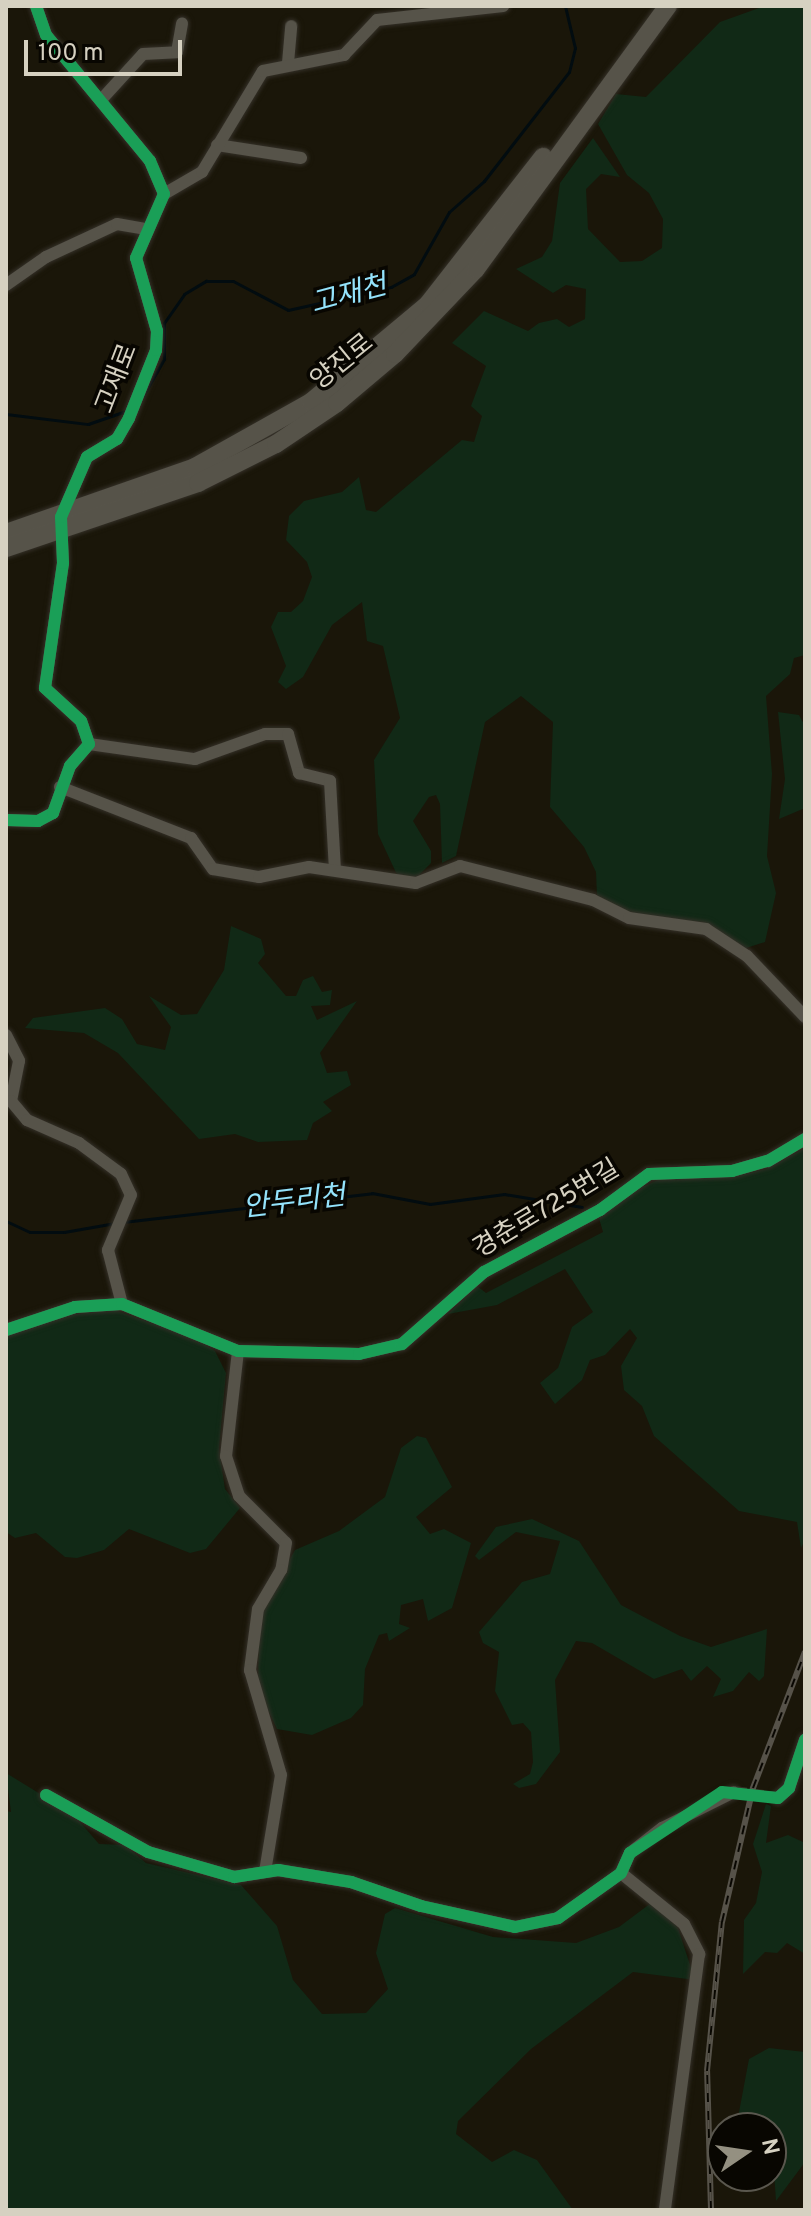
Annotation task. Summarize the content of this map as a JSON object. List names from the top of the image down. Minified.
{"streets":{"main road":["양진로"],"street":["고재로","경춘로725번길"]},"crossings":[["양진로","고재로"]],"water":["고재천","안두리천"],"scale_bar":"100 m","north":"right"}
